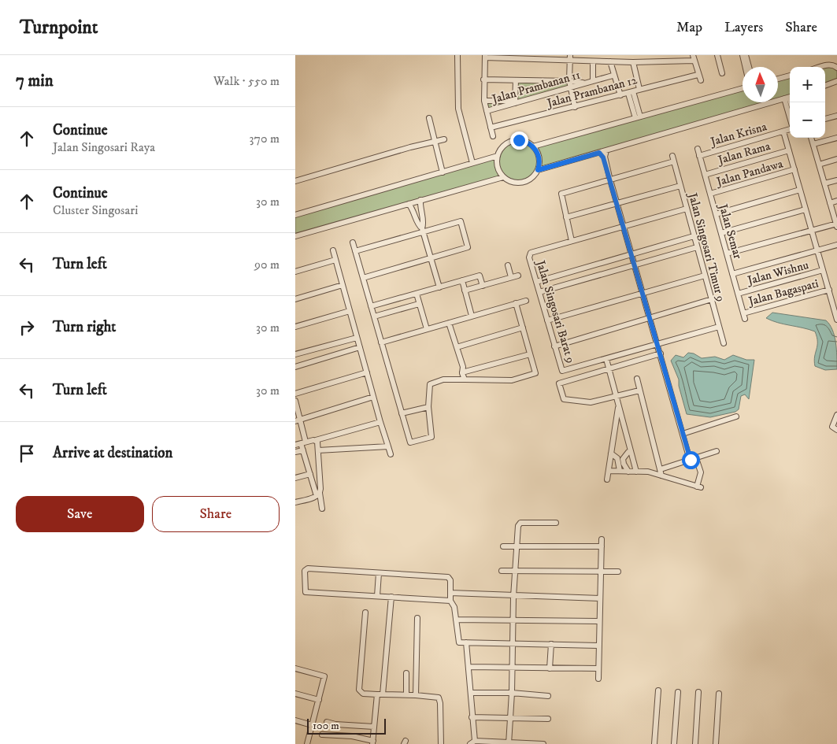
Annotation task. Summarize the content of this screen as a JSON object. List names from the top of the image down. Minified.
{"streets":{"street":["Jalan Prambanan 11","Jalan Prambanan 12","Jalan Krisna","Jalan Rama","Jalan Pandawa","Jalan Semar","Jalan Singosari Timur 9","Jalan Wishnu","Jalan Bagaspati","Jalan Singosari Barat 9"]},"crossings":[["Jalan Krisna","Jalan Semar"],["Jalan Rama","Jalan Semar"],["Jalan Pandawa","Jalan Semar"],["Jalan Semar","Jalan Wishnu"],["Jalan Semar","Jalan Bagaspati"]],"scale_bar":"100 m","north":"top","page":{"header":"Turnpoint","nav":["Map","Layers","Share"],"heading":["7 min","Walk · 550 m"],"map_buttons":["+","−"],"list":[["Continue","Jalan Singosari Raya","370 m"],["Continue","Cluster Singosari","30 m"],["Turn left","90 m"],["Turn right","30 m"],["Turn left","30 m"],"Arrive at destination"],"buttons":["Save","Share"],"scale":"100 m"}}
